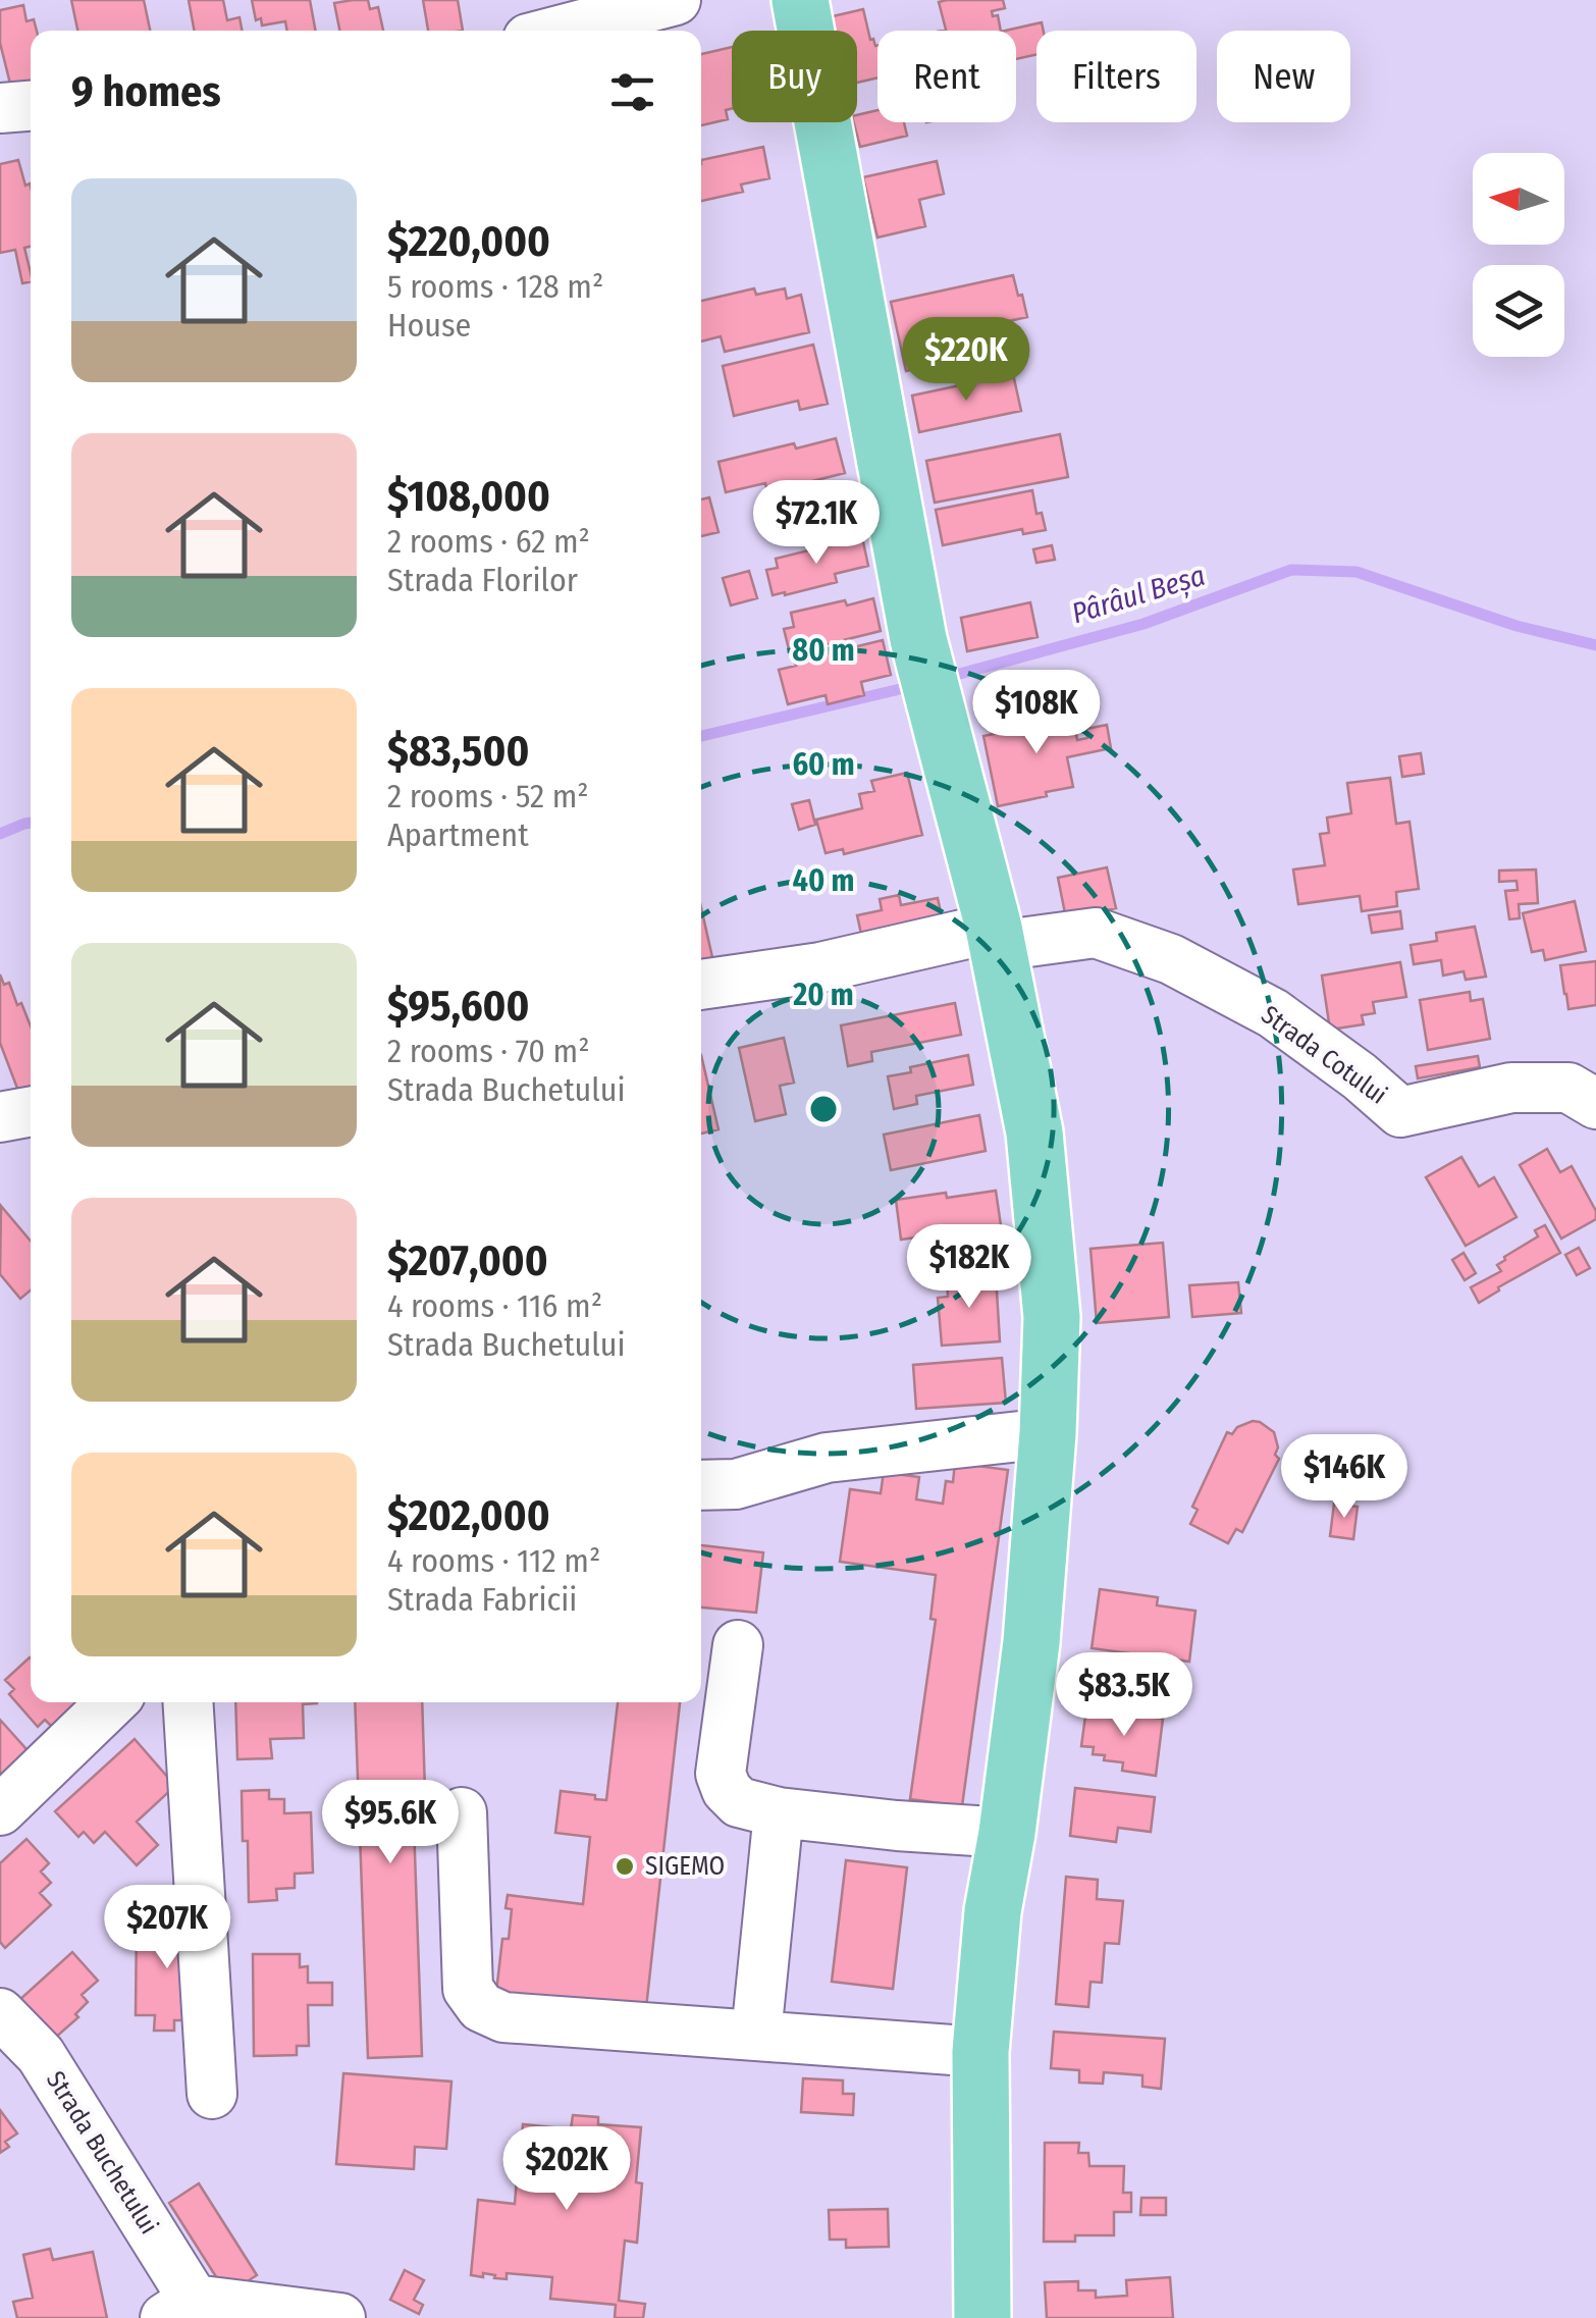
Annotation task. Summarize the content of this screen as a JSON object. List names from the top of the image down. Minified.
{"streets":{"street":["Strada Cotului","Strada Buchetului"]},"water":["Pârâul Beșa"],"places":["SIGEMO"],"north":"left","page":{"chip":["Buy","Rent","Filters","New"],"heading":"9 homes","list":[{"name":"$220,000","note":"5 rooms · 128 m² · House"},{"name":"$108,000","note":"2 rooms · 62 m² · Strada Florilor"},{"name":"$83,500","note":"2 rooms · 52 m² · Apartment"},{"name":"$95,600","note":"2 rooms · 70 m² · Strada Buchetului"},{"name":"$207,000","note":"4 rooms · 116 m² · Strada Buchetului"},{"name":"$202,000","note":"4 rooms · 112 m² · Strada Fabricii"}],"price":["$220K","$72.1K","$108K","$182K","$146K","$83.5K","$95.6K","$207K","$202K"]},"rings":["80 m","60 m","40 m","20 m"]}
